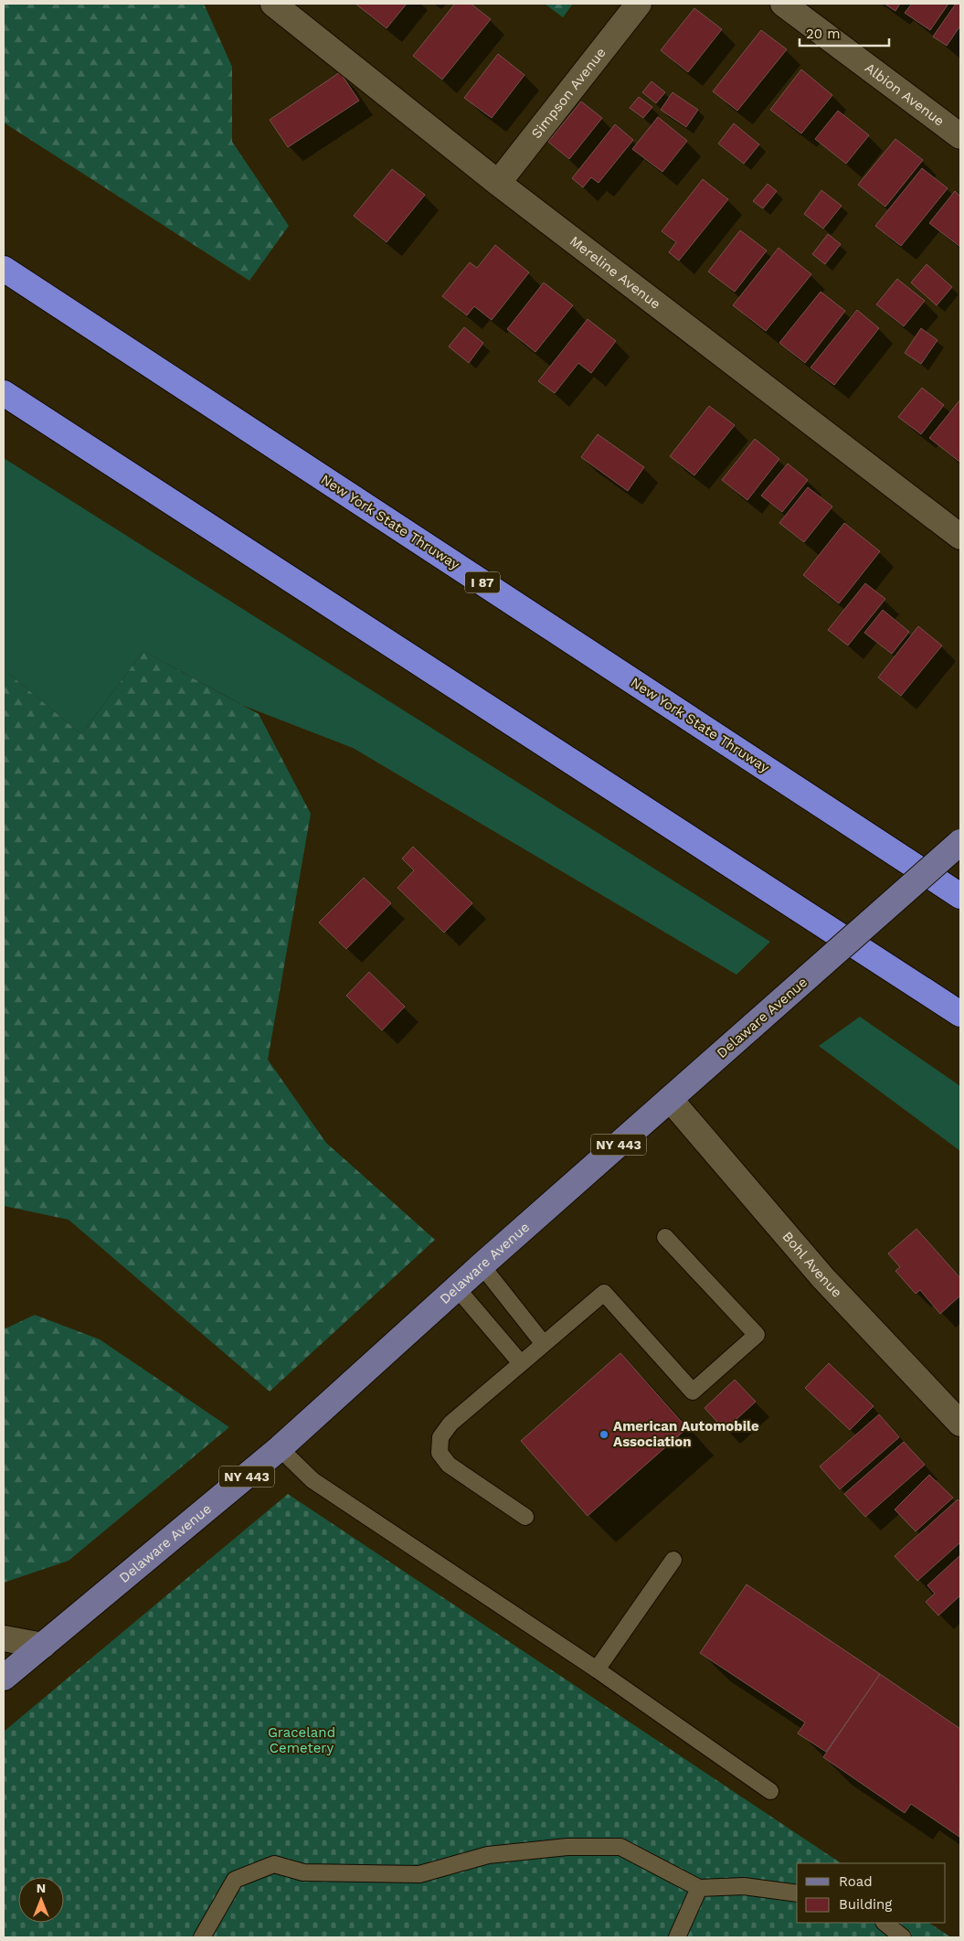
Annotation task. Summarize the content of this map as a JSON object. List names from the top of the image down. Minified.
{"streets":{"highway":["New York State Thruway","I 87"],"main road":["Delaware Avenue","NY 443"],"street":["Simpson Avenue","Albion Avenue","Mereline Avenue","Bohl Avenue"]},"crossings":[["Simpson Avenue","Mereline Avenue"],["Delaware Avenue","Bohl Avenue"]],"parks":["Graceland Cemetery"],"places":["American Automobile Association"],"legend":["Road","Building"],"scale_bar":"20 m","north":"top"}
